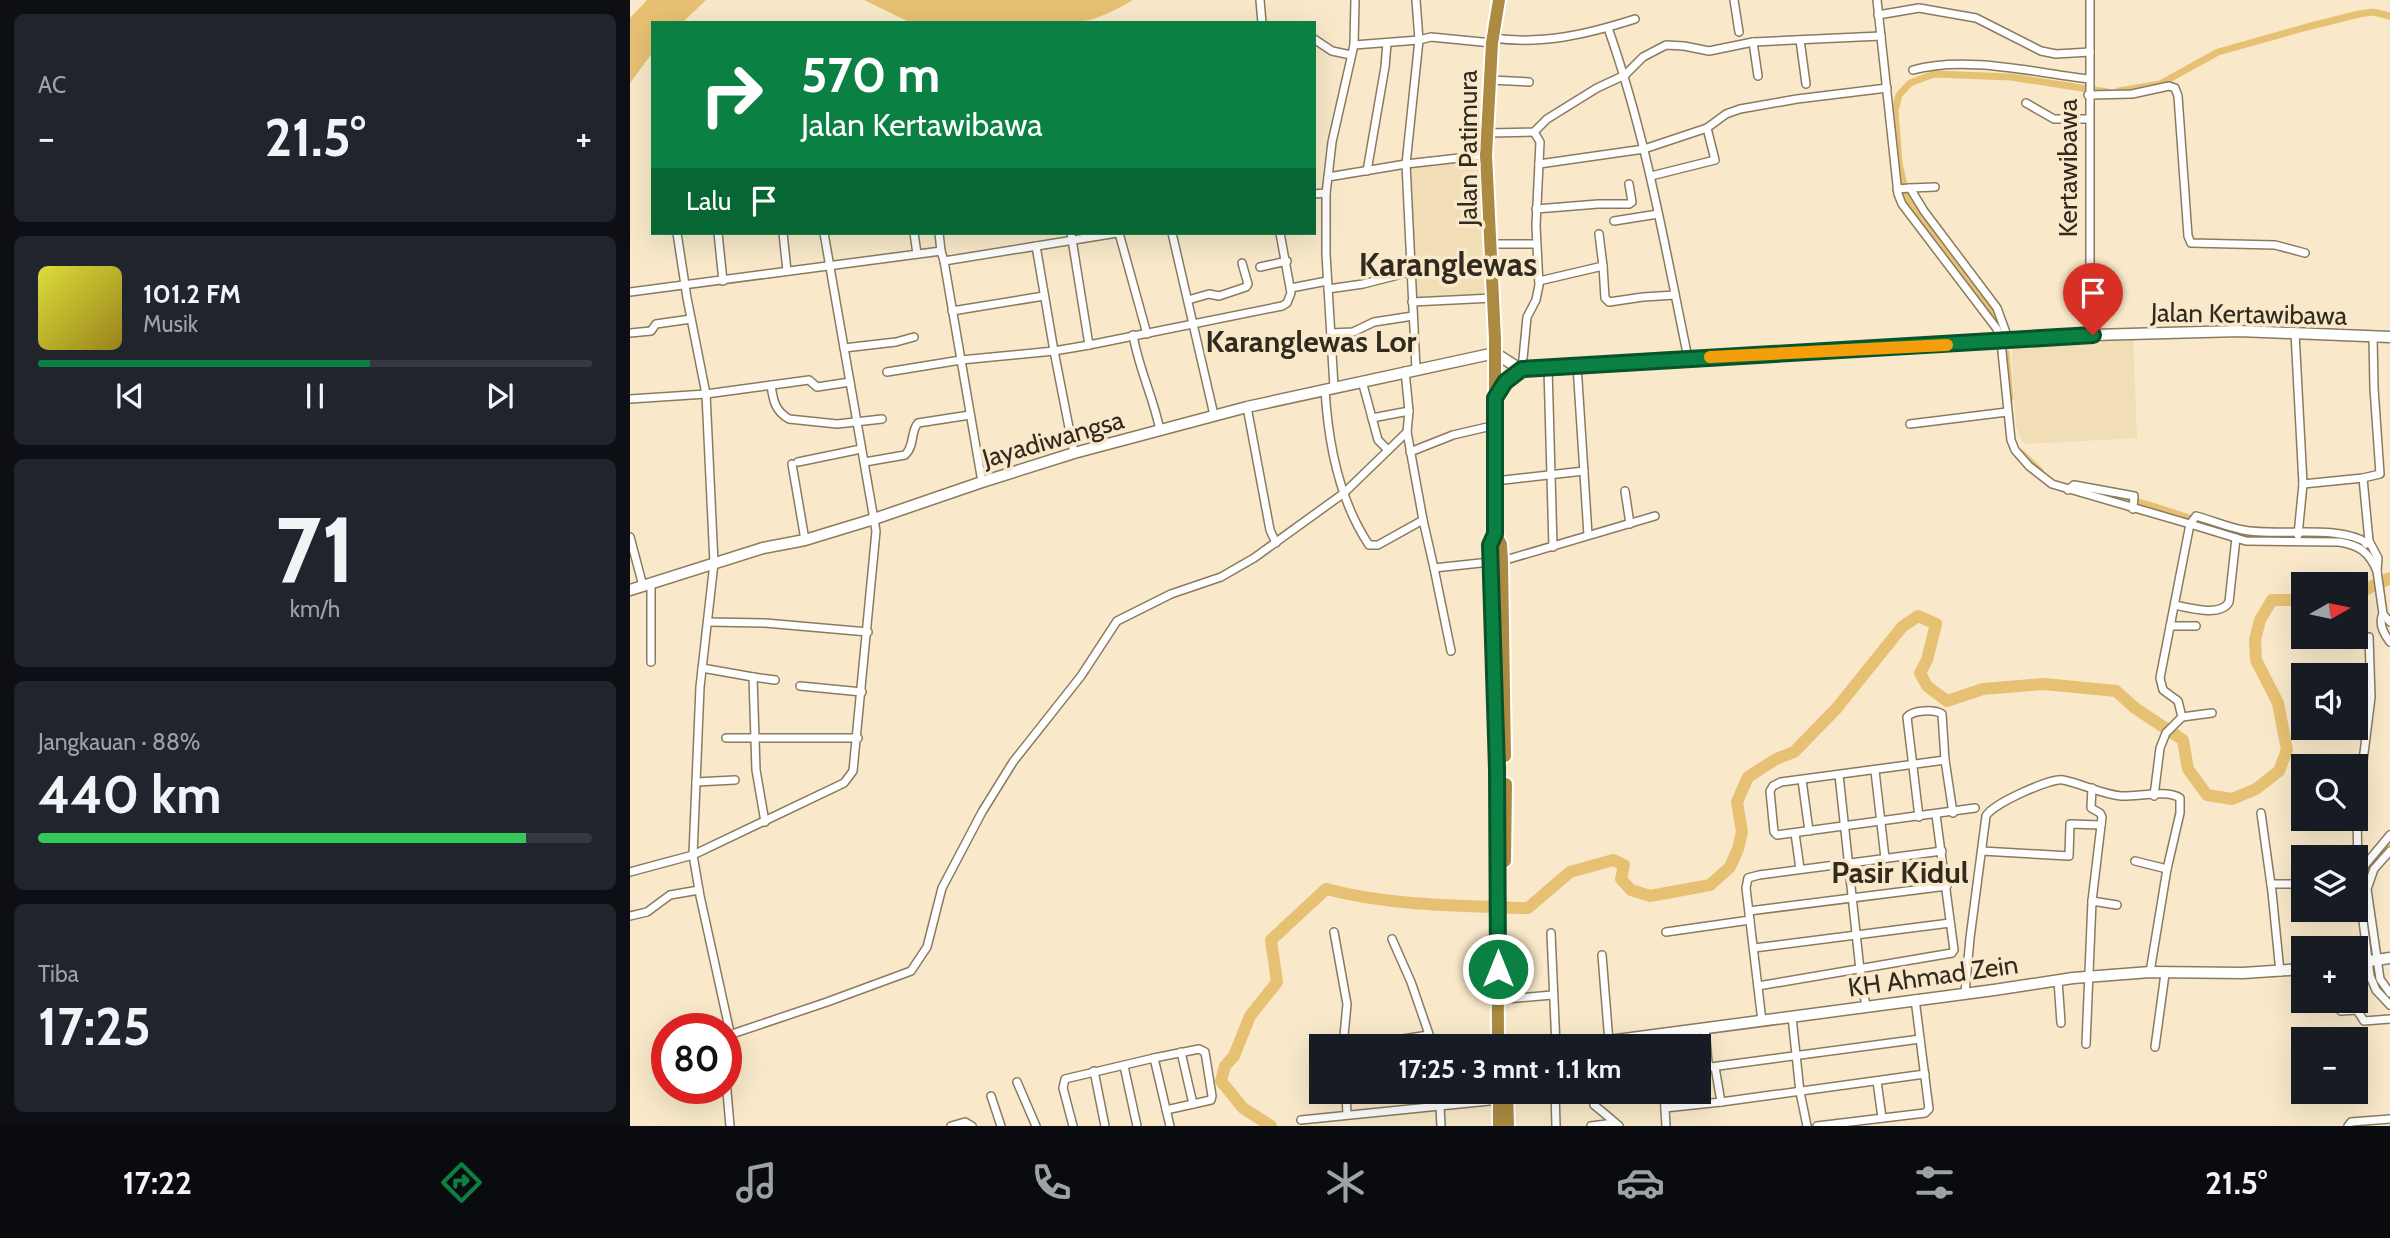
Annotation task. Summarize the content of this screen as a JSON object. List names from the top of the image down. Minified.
{"streets":{"highway":["Jalan Patimura"],"street":["Kertawibawa","Jalan Kertawibawa","Jayadiwangsa","KH Ahmad Zein"]},"crossings":[["Jalan Patimura","Jayadiwangsa"],["Kertawibawa","Jalan Kertawibawa"]],"districts":["Karanglewas","Karanglewas Lor","Pasir Kidul"],"north":"right","page":{"tile":["AC",["71","km/h"],["Jangkauan · 88%","440 km"],["Tiba","17:25"]],"turn":["570 m","Jalan Kertawibawa"],"heat":["−","21.5°","+"],"then":"Lalu","song":["101.2 FM","Musik"],"map_buttons":["+","−"],"limit":"80","trip":"17:25 · 3 mnt · 1.1 km","tabs":["17:22","21.5°"]}}
